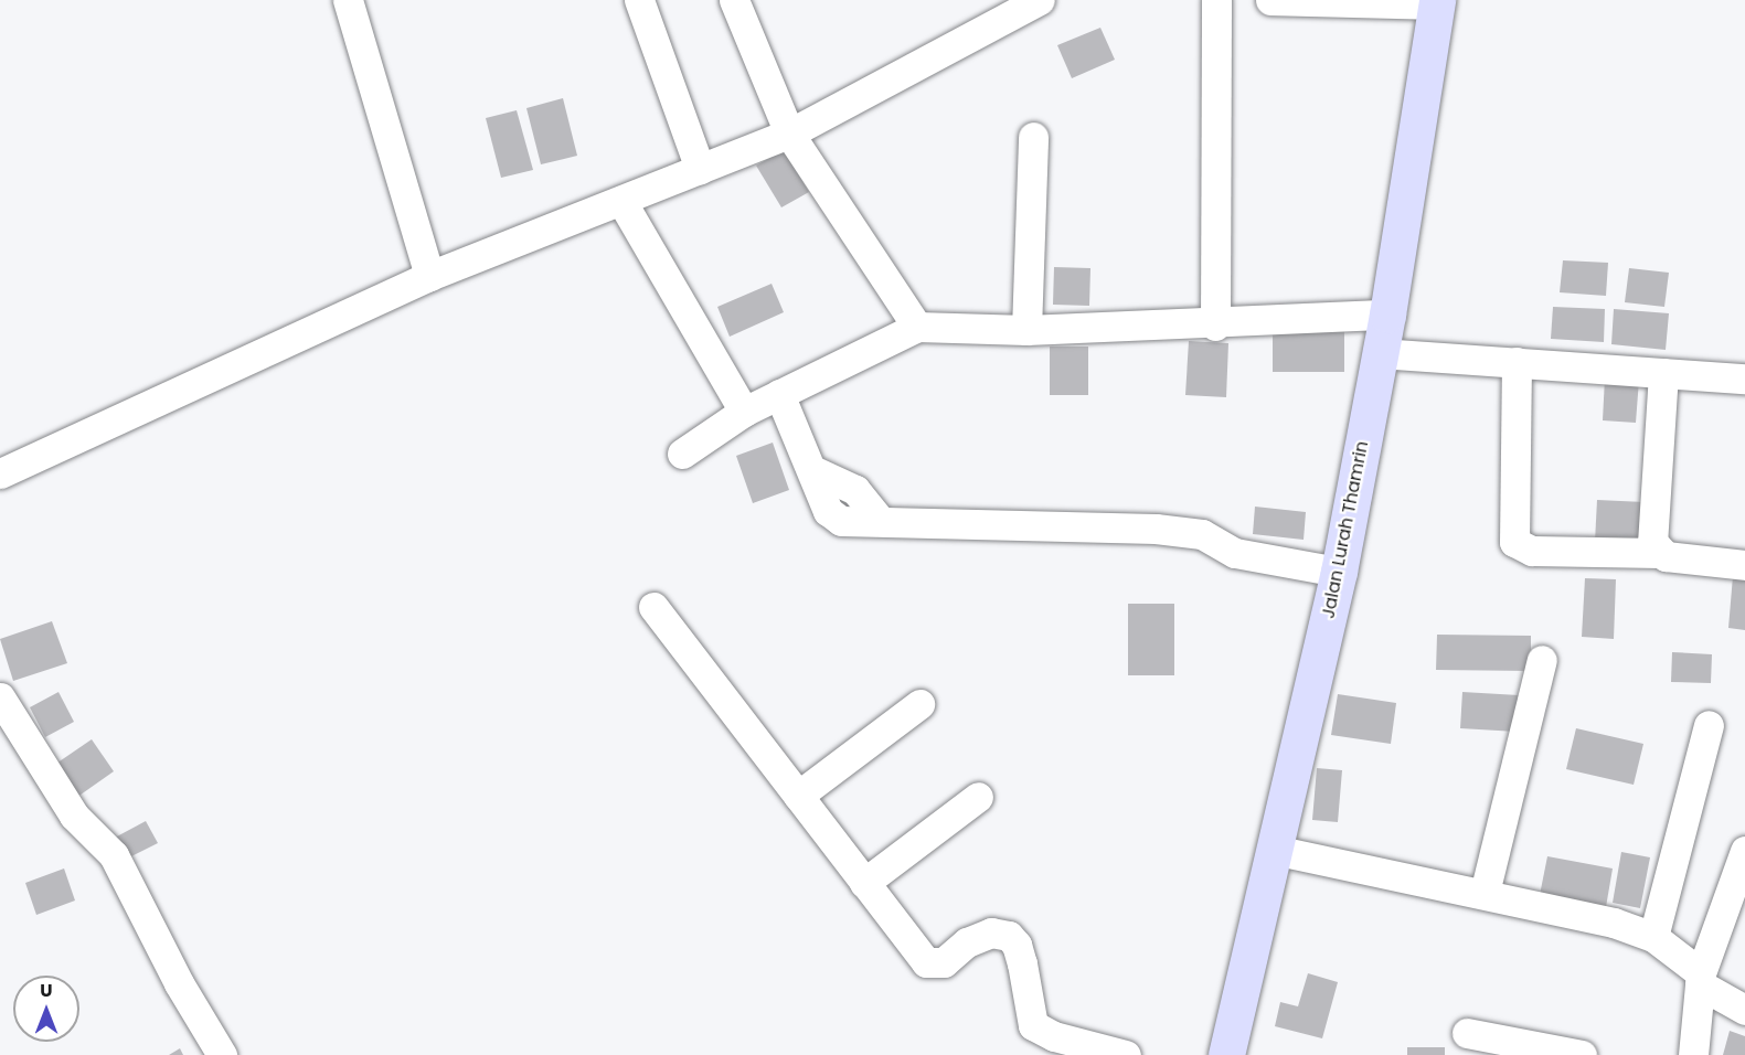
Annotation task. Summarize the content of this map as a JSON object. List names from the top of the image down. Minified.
{"streets":{"street":["Jalan Lurah Thamrin"]},"north":"top"}
